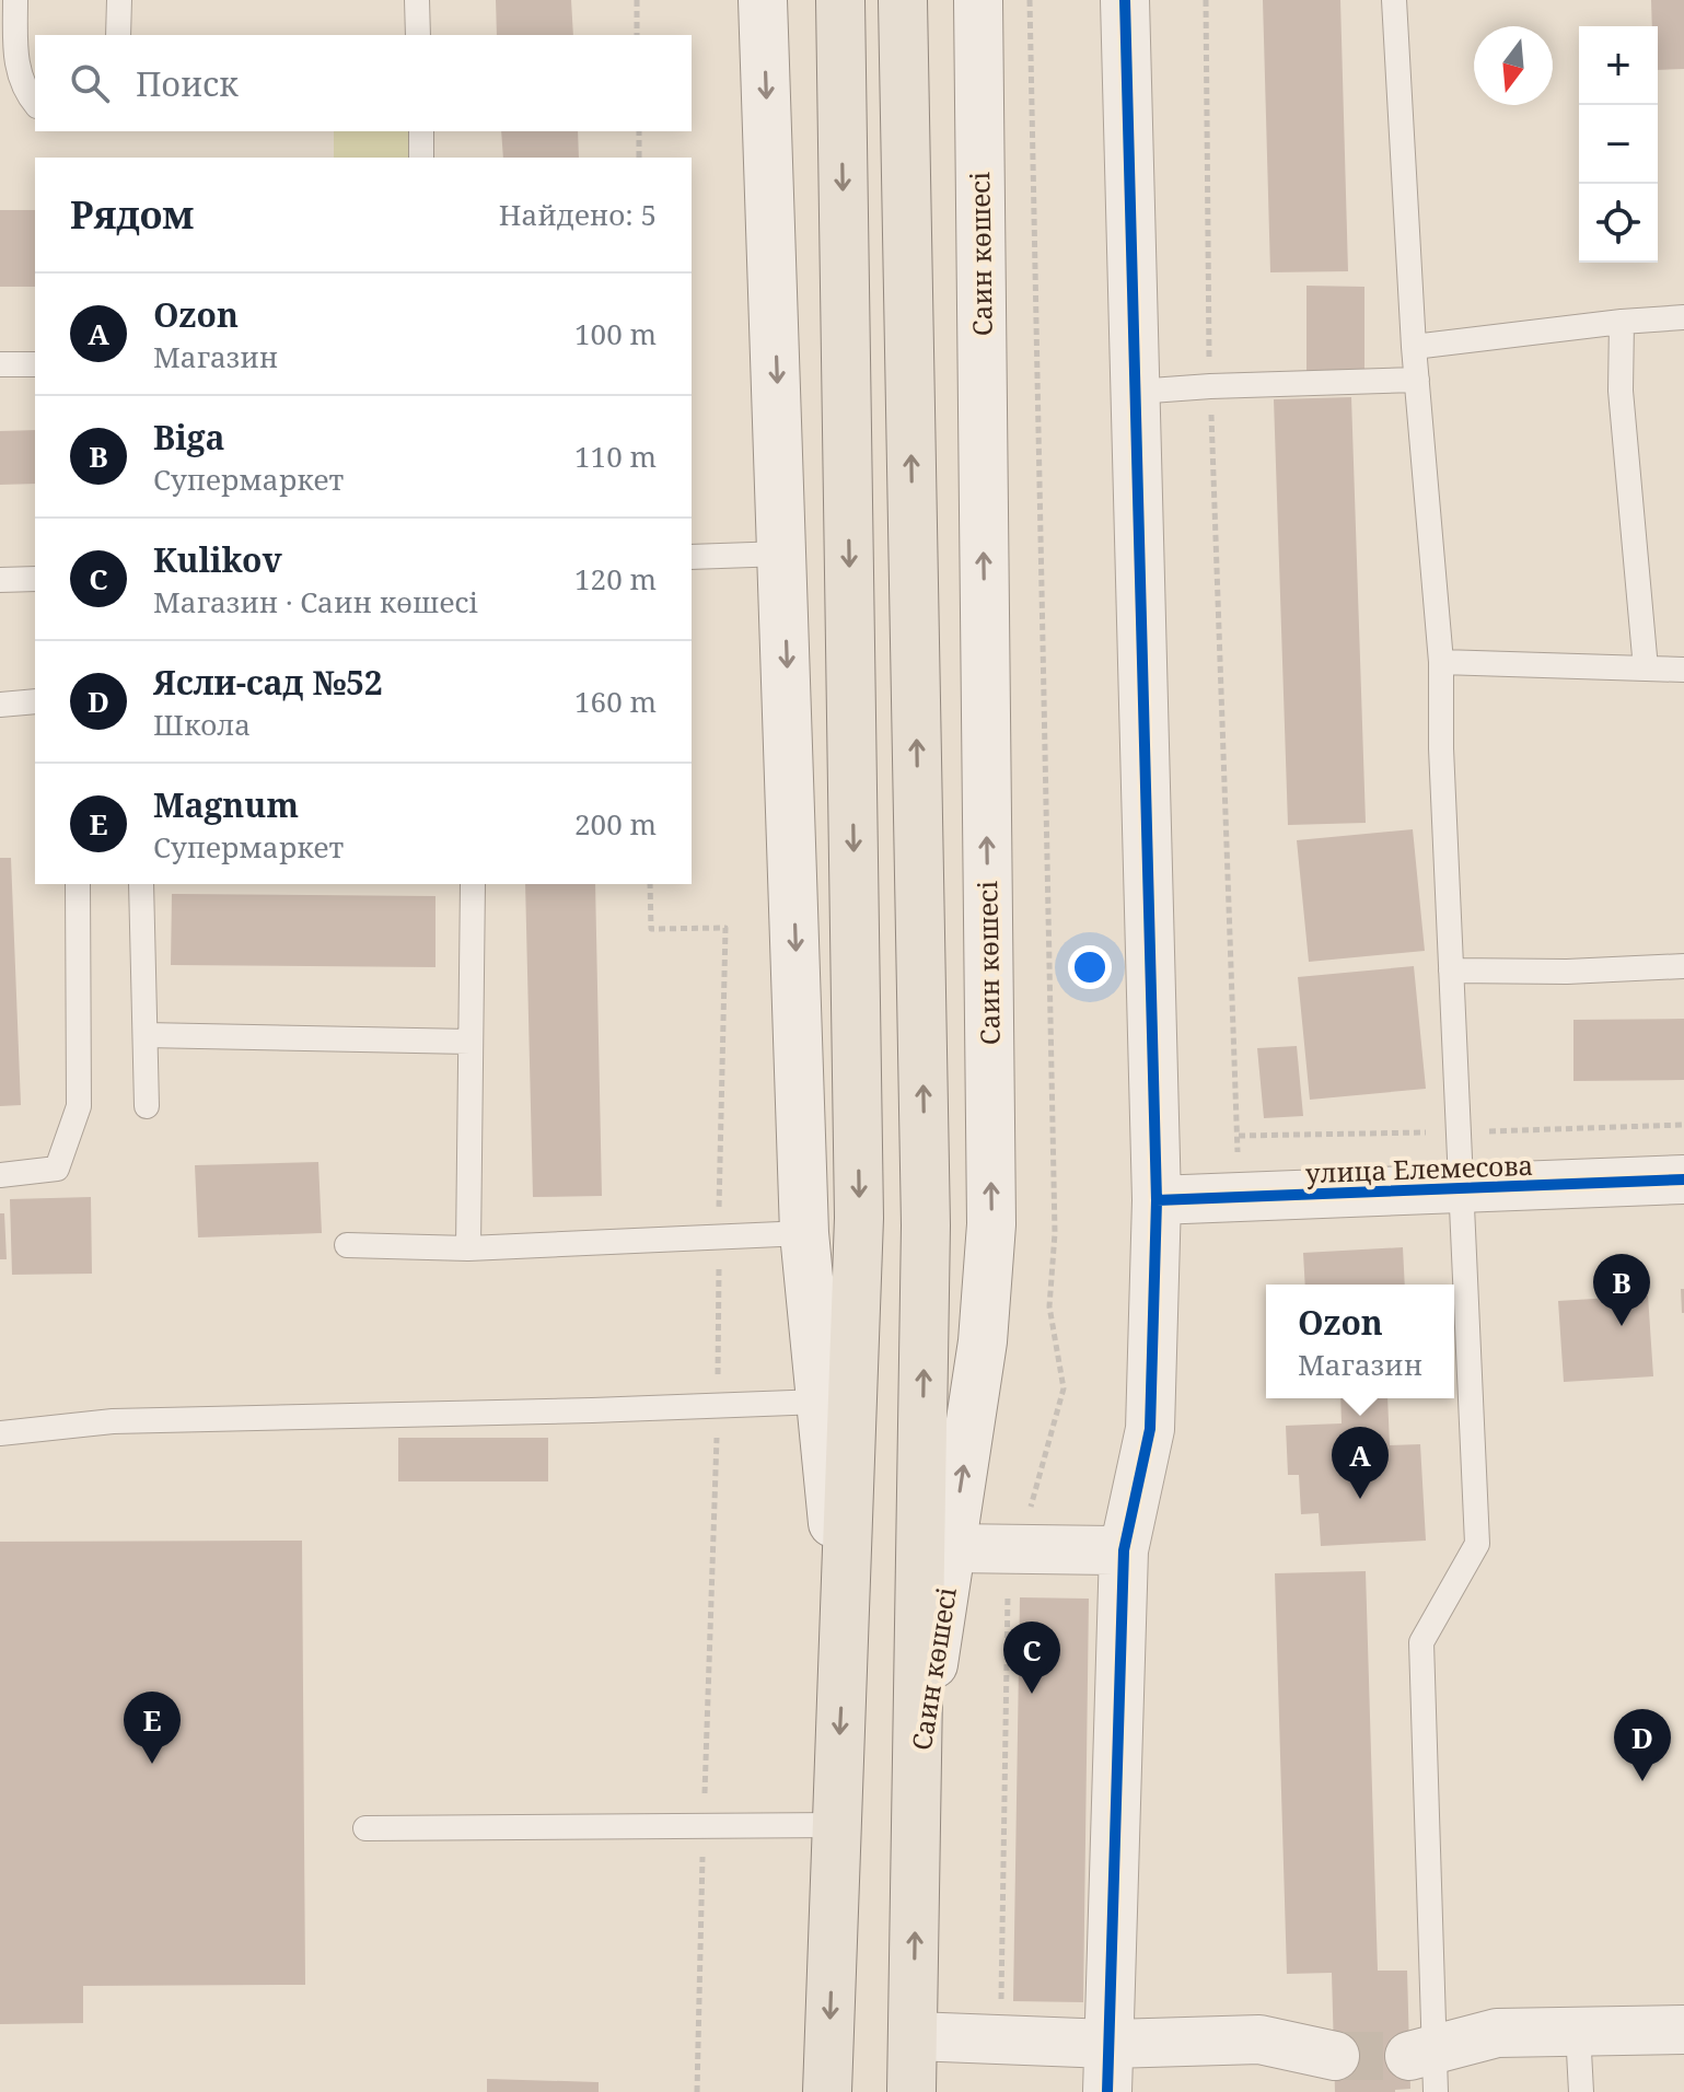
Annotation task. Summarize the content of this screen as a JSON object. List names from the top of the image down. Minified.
{"streets":{"main road":["Саин көшесі"],"street":["улица Елемесова"]},"north":"bottom","page":{"map_buttons":["+","−"],"search":"Поиск","heading":["Рядом","Найдено: 5"],"list":[{"mark":"A","name":"Ozon","note":"Магазин","value":"100 m"},{"mark":"B","name":"Biga","note":"Супермаркет","value":"110 m"},{"mark":"C","name":"Kulikov","note":"Магазин · Саин көшесі","value":"120 m"},{"mark":"D","name":"Ясли-сад №52","note":"Школа","value":"160 m"},{"mark":"E","name":"Magnum","note":"Супермаркет","value":"200 m"}],"pins":["B","A","C","E","D"],"popup":["Ozon","Магазин"]}}
